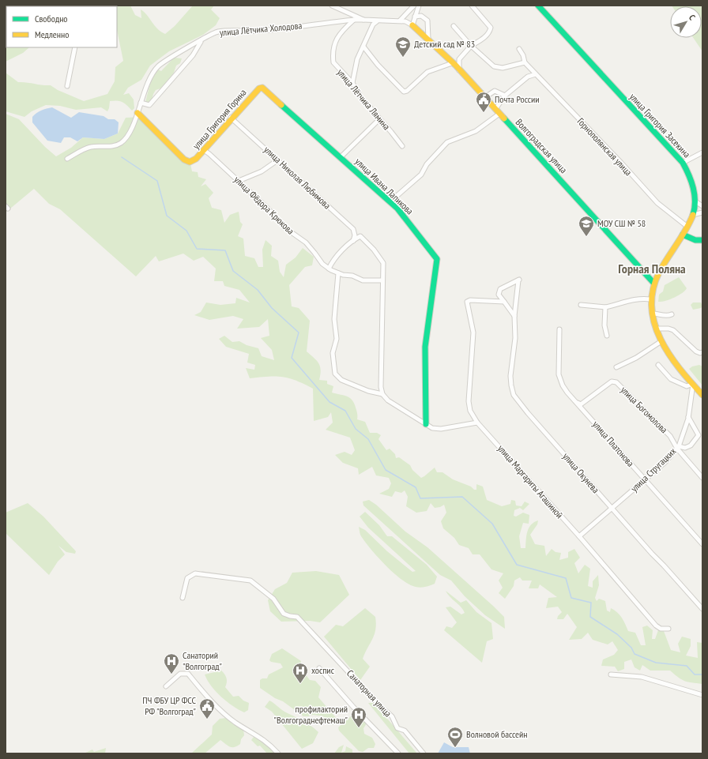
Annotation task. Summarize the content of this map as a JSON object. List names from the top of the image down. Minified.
{"streets":{"street":["улица Лётчика Холодова","улица Лётчика Лямина","улица Григория Горина","улица Григория Засекина","Волгоградская улица","Горнополянская улица","улица Николая Любимова","улица Ивана Лапикова","улица Фёдора Крюкова","улица Богомолова","улица Платонова","улица Стругацких","улица Окунева","улица Маргариты Агашиной","Санаторная улица"]},"crossings":[["улица Лётчика Холодова","улица Лётчика Лямина"],["улица Лётчика Холодова","улица Григория Горина"],["улица Григория Горина","улица Николая Любимова"],["улица Григория Горина","улица Ивана Лапикова"],["улица Григория Горина","улица Фёдора Крюкова"],["улица Григория Засекина","Волгоградская улица"],["улица Григория Засекина","Горнополянская улица"],["улица Григория Засекина","улица Стругацких"],["улица Богомолова","улица Стругацких"],["улица Платонова","улица Стругацких"],["улица Стругацких","улица Окунева"],["улица Стругацких","улица Маргариты Агашиной"],["улица Окунева","улица Маргариты Агашиной"]],"districts":["Горная Поляна"],"places":{"school or university":["Детский сад № 83","МОУ СШ № 58"],"public building":["Почта России","ПЧ ФБУ ЦР ФСС РФ \"Волгоград\""],"hospital":["Санаторий \"Волгоград\"","хоспис","профилакторий \"Волгограднефтемаш\""],"sports":["Волновой бассейн"]},"legend":["Свободно","Медленно"],"north":"top right"}
